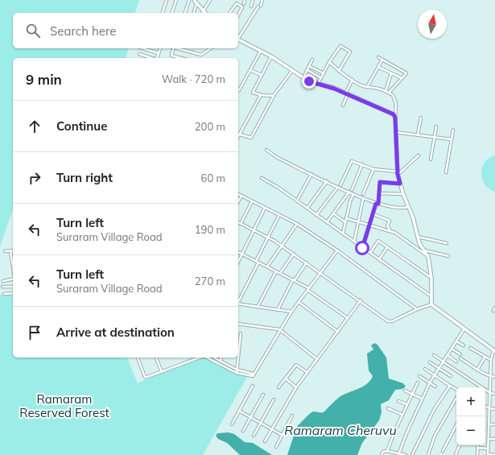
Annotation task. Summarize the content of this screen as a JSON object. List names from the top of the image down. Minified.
{"water":["Ramaram Cheruvu"],"parks":["Ramaram Reserved Forest"],"north":"top","page":{"search":"Search here","heading":["9 min","Walk · 720 m"],"list":[["Continue","200 m"],["Turn right","60 m"],["Turn left","Suraram Village Road","190 m"],["Turn left","Suraram Village Road","270 m"],"Arrive at destination"],"map_buttons":["+","−"]}}
